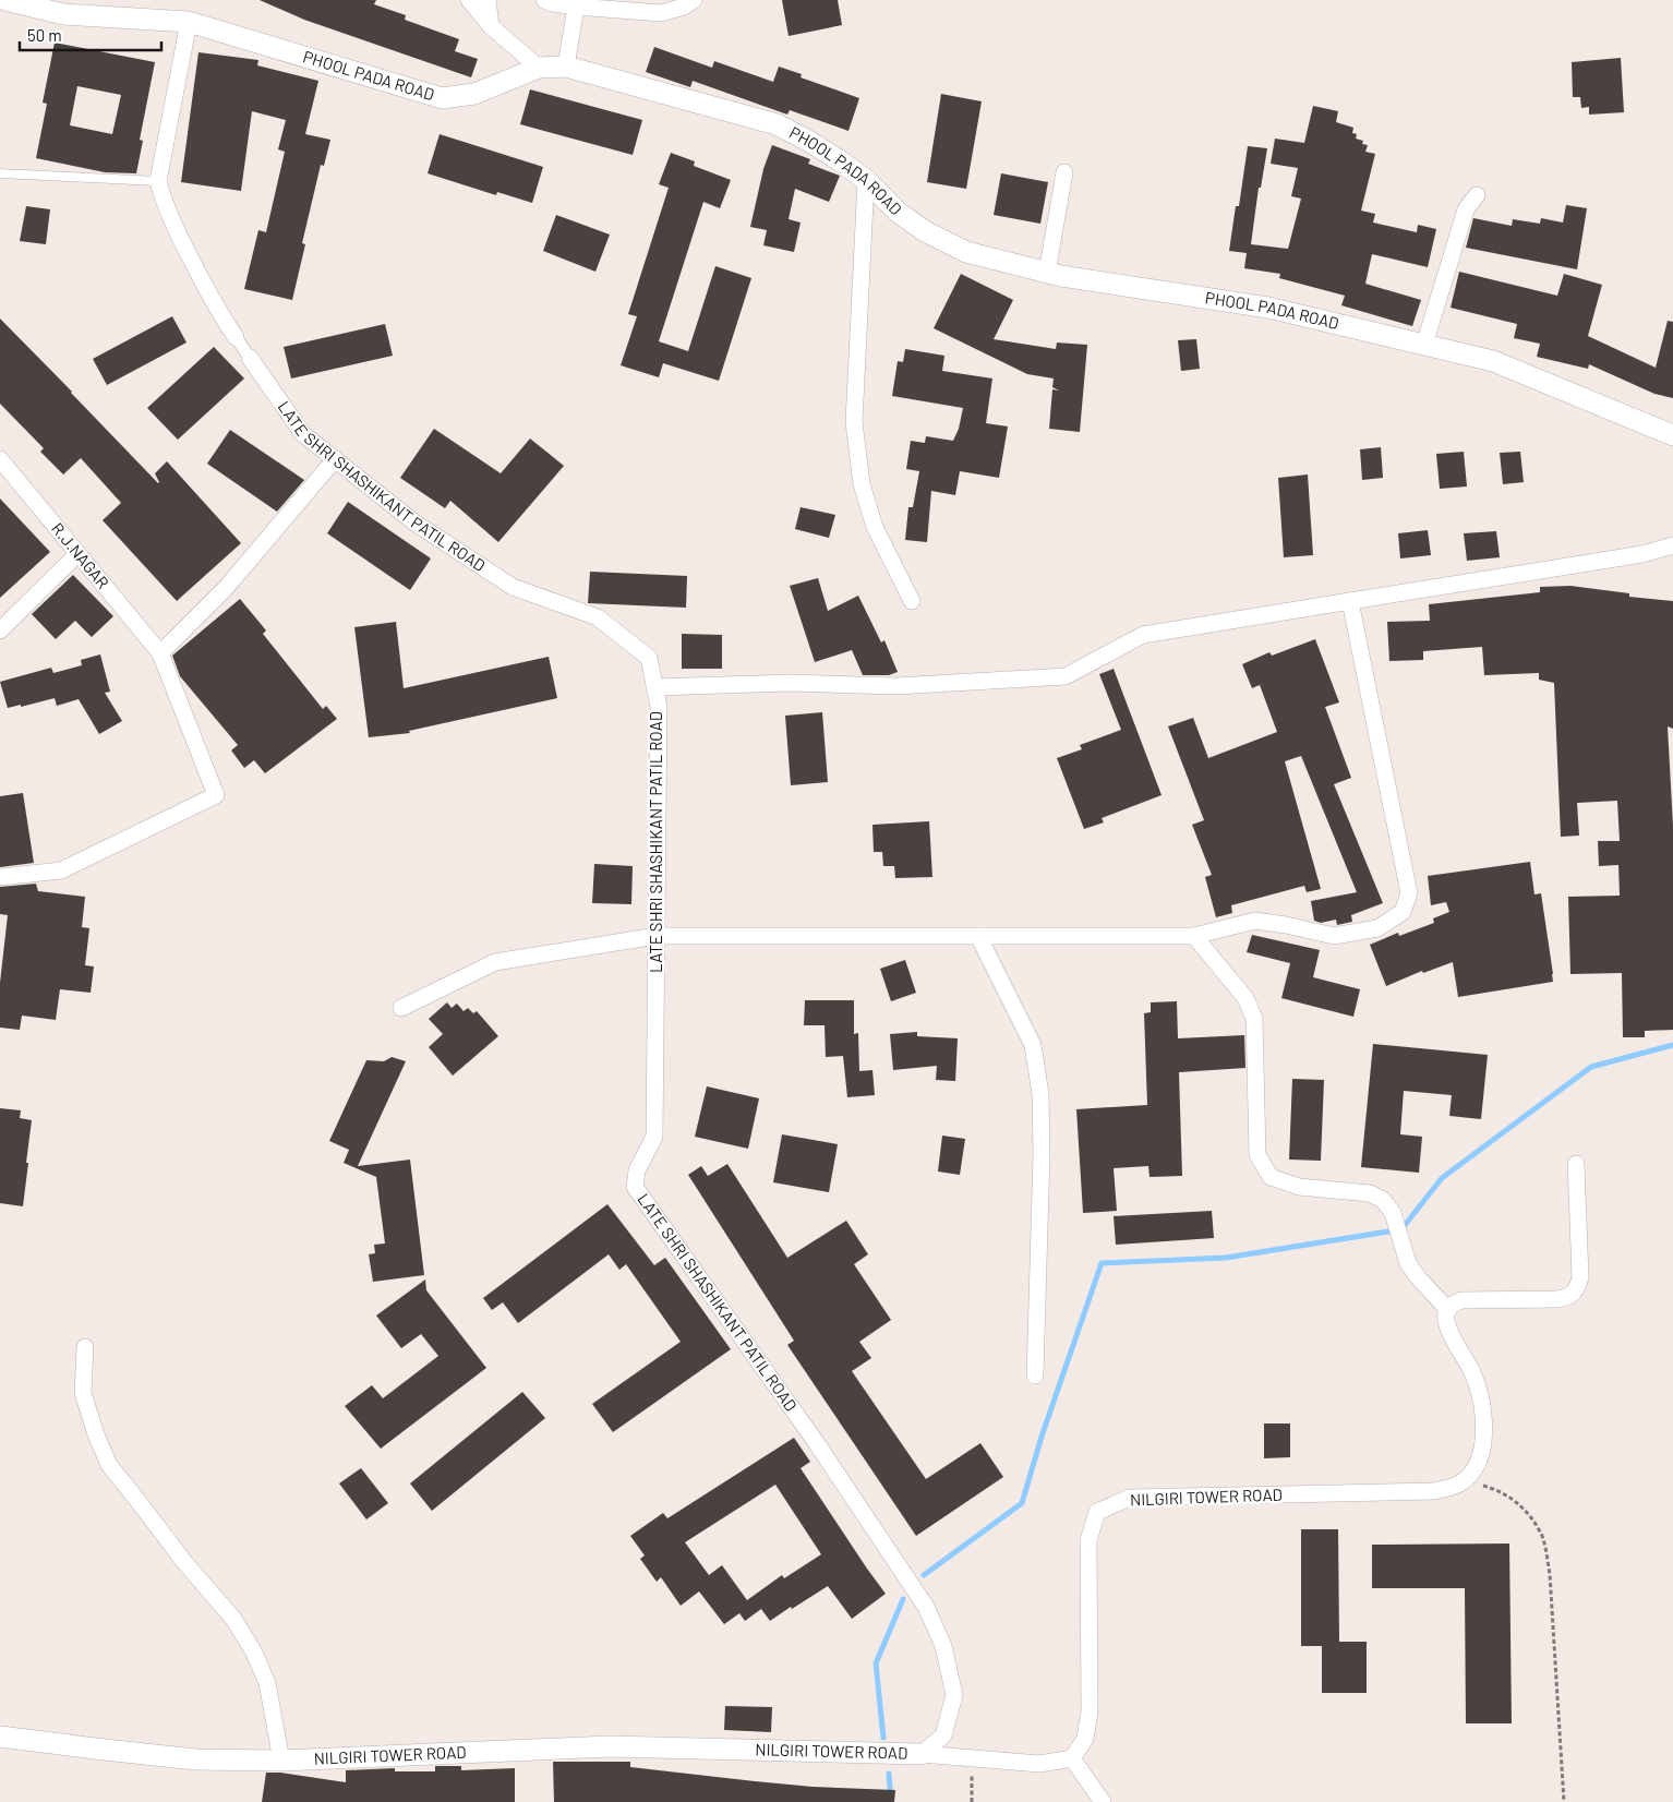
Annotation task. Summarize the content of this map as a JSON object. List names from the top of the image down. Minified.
{"streets":{"street":["PHOOL PADA ROAD","LATE SHRI SHASHIKANT PATIL ROAD","R.J.NAGAR","NILGIRI TOWER ROAD"]},"crossings":[["PHOOL PADA ROAD","LATE SHRI SHASHIKANT PATIL ROAD"],["LATE SHRI SHASHIKANT PATIL ROAD","NILGIRI TOWER ROAD"]],"scale_bar":"50 m"}
